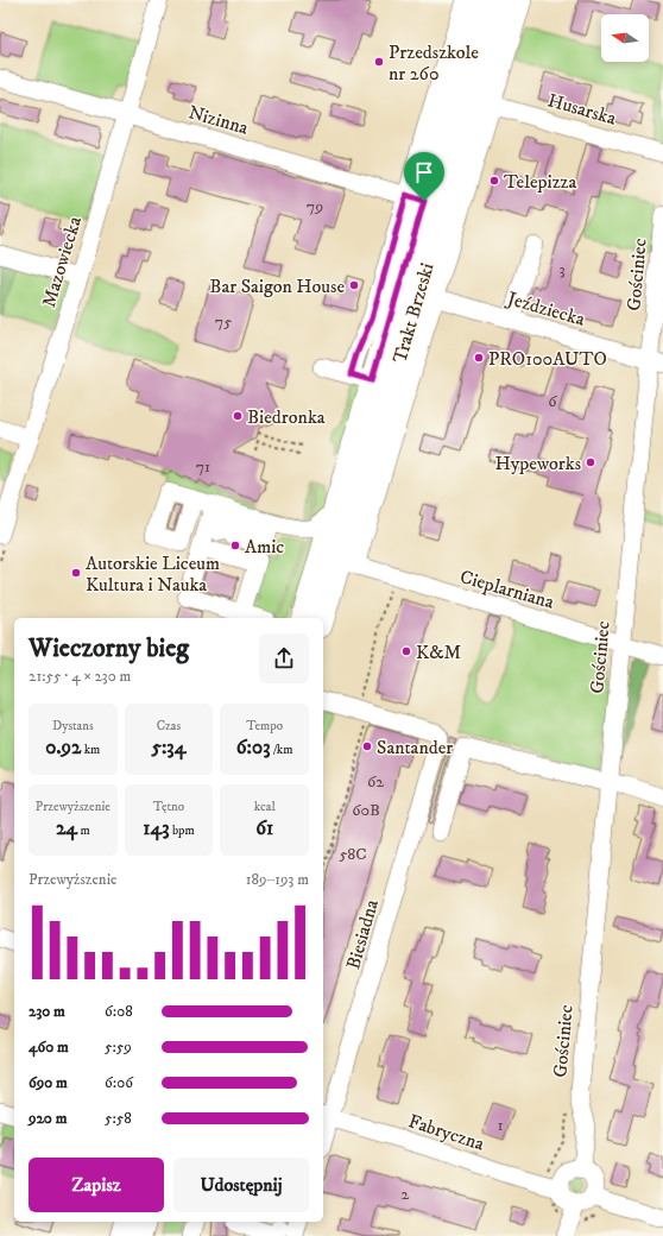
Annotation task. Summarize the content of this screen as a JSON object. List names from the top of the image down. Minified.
{"streets":{"main road":["Trakt Brzeski"],"street":["Husarska","Nizinna","Mazowiecka","Gościniec","Jeździecka","Cieplarniana","Biesiadna","Fabryczna"]},"crossings":[["Nizinna","Mazowiecka"],["Nizinna","Trakt Brzeski"],["Gościniec","Jeździecka"],["Gościniec","Cieplarniana"],["Gościniec","Fabryczna"],["Jeździecka","Trakt Brzeski"],["Trakt Brzeski","Cieplarniana"],["Biesiadna","Fabryczna"]],"places":["Przedszkole nr 260","Telepizza","Bar Saigon House","PRO100AUTO","Biedronka","Hypeworks","Amic","Autorskie Liceum Kultura i Nauka","K&M","Santander"],"house_numbers":["79","3","75","6","71","62","60B","58C","1","2"],"north":"left","page":{"heading":["Wieczorny bieg","21:55 · 4 × 230 m"],"stats":[["Dystans","0.92 km"],["Czas","5:34"],["Tempo","6:03 /km"],["Przewyższenie","24 m"],["Tętno","143 bpm"],["kcal","61"]],"chart":["Przewyższenie","189–193 m"],"list":[{"name":"230 m","note":"6:08"},{"name":"460 m","note":"5:59"},{"name":"690 m","note":"6:06"},{"name":"920 m","note":"5:58"}],"buttons":["Zapisz","Udostępnij"]}}
